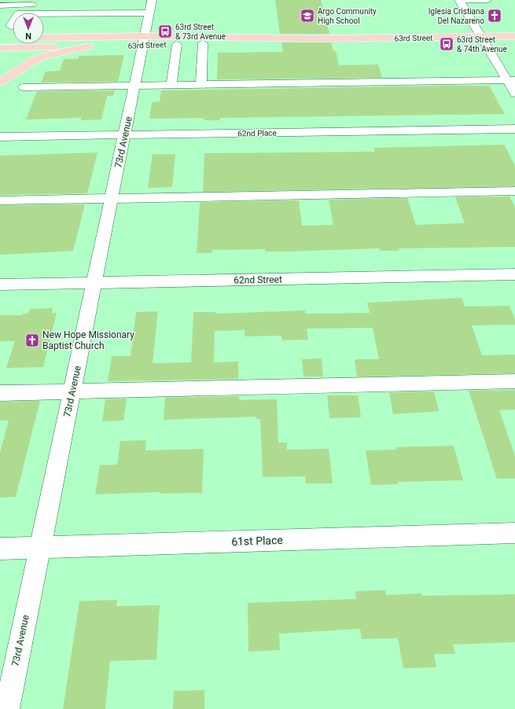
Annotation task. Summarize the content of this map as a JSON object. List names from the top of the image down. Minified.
{"streets":{"main road":["63rd Street"],"street":["62nd Place","73rd Avenue","62nd Street","61st Place"]},"crossings":[["63rd Street","73rd Avenue"],["62nd Place","73rd Avenue"],["73rd Avenue","62nd Street"],["73rd Avenue","61st Place"]],"places":{"school or university":["Argo Community High School"],"church":["Iglesia Cristiana Del Nazareno","New Hope Missionary Baptist Church"],"bus stop":["63rd Street & 73rd Avenue","63rd Street & 74th Avenue"]},"north":"bottom"}
